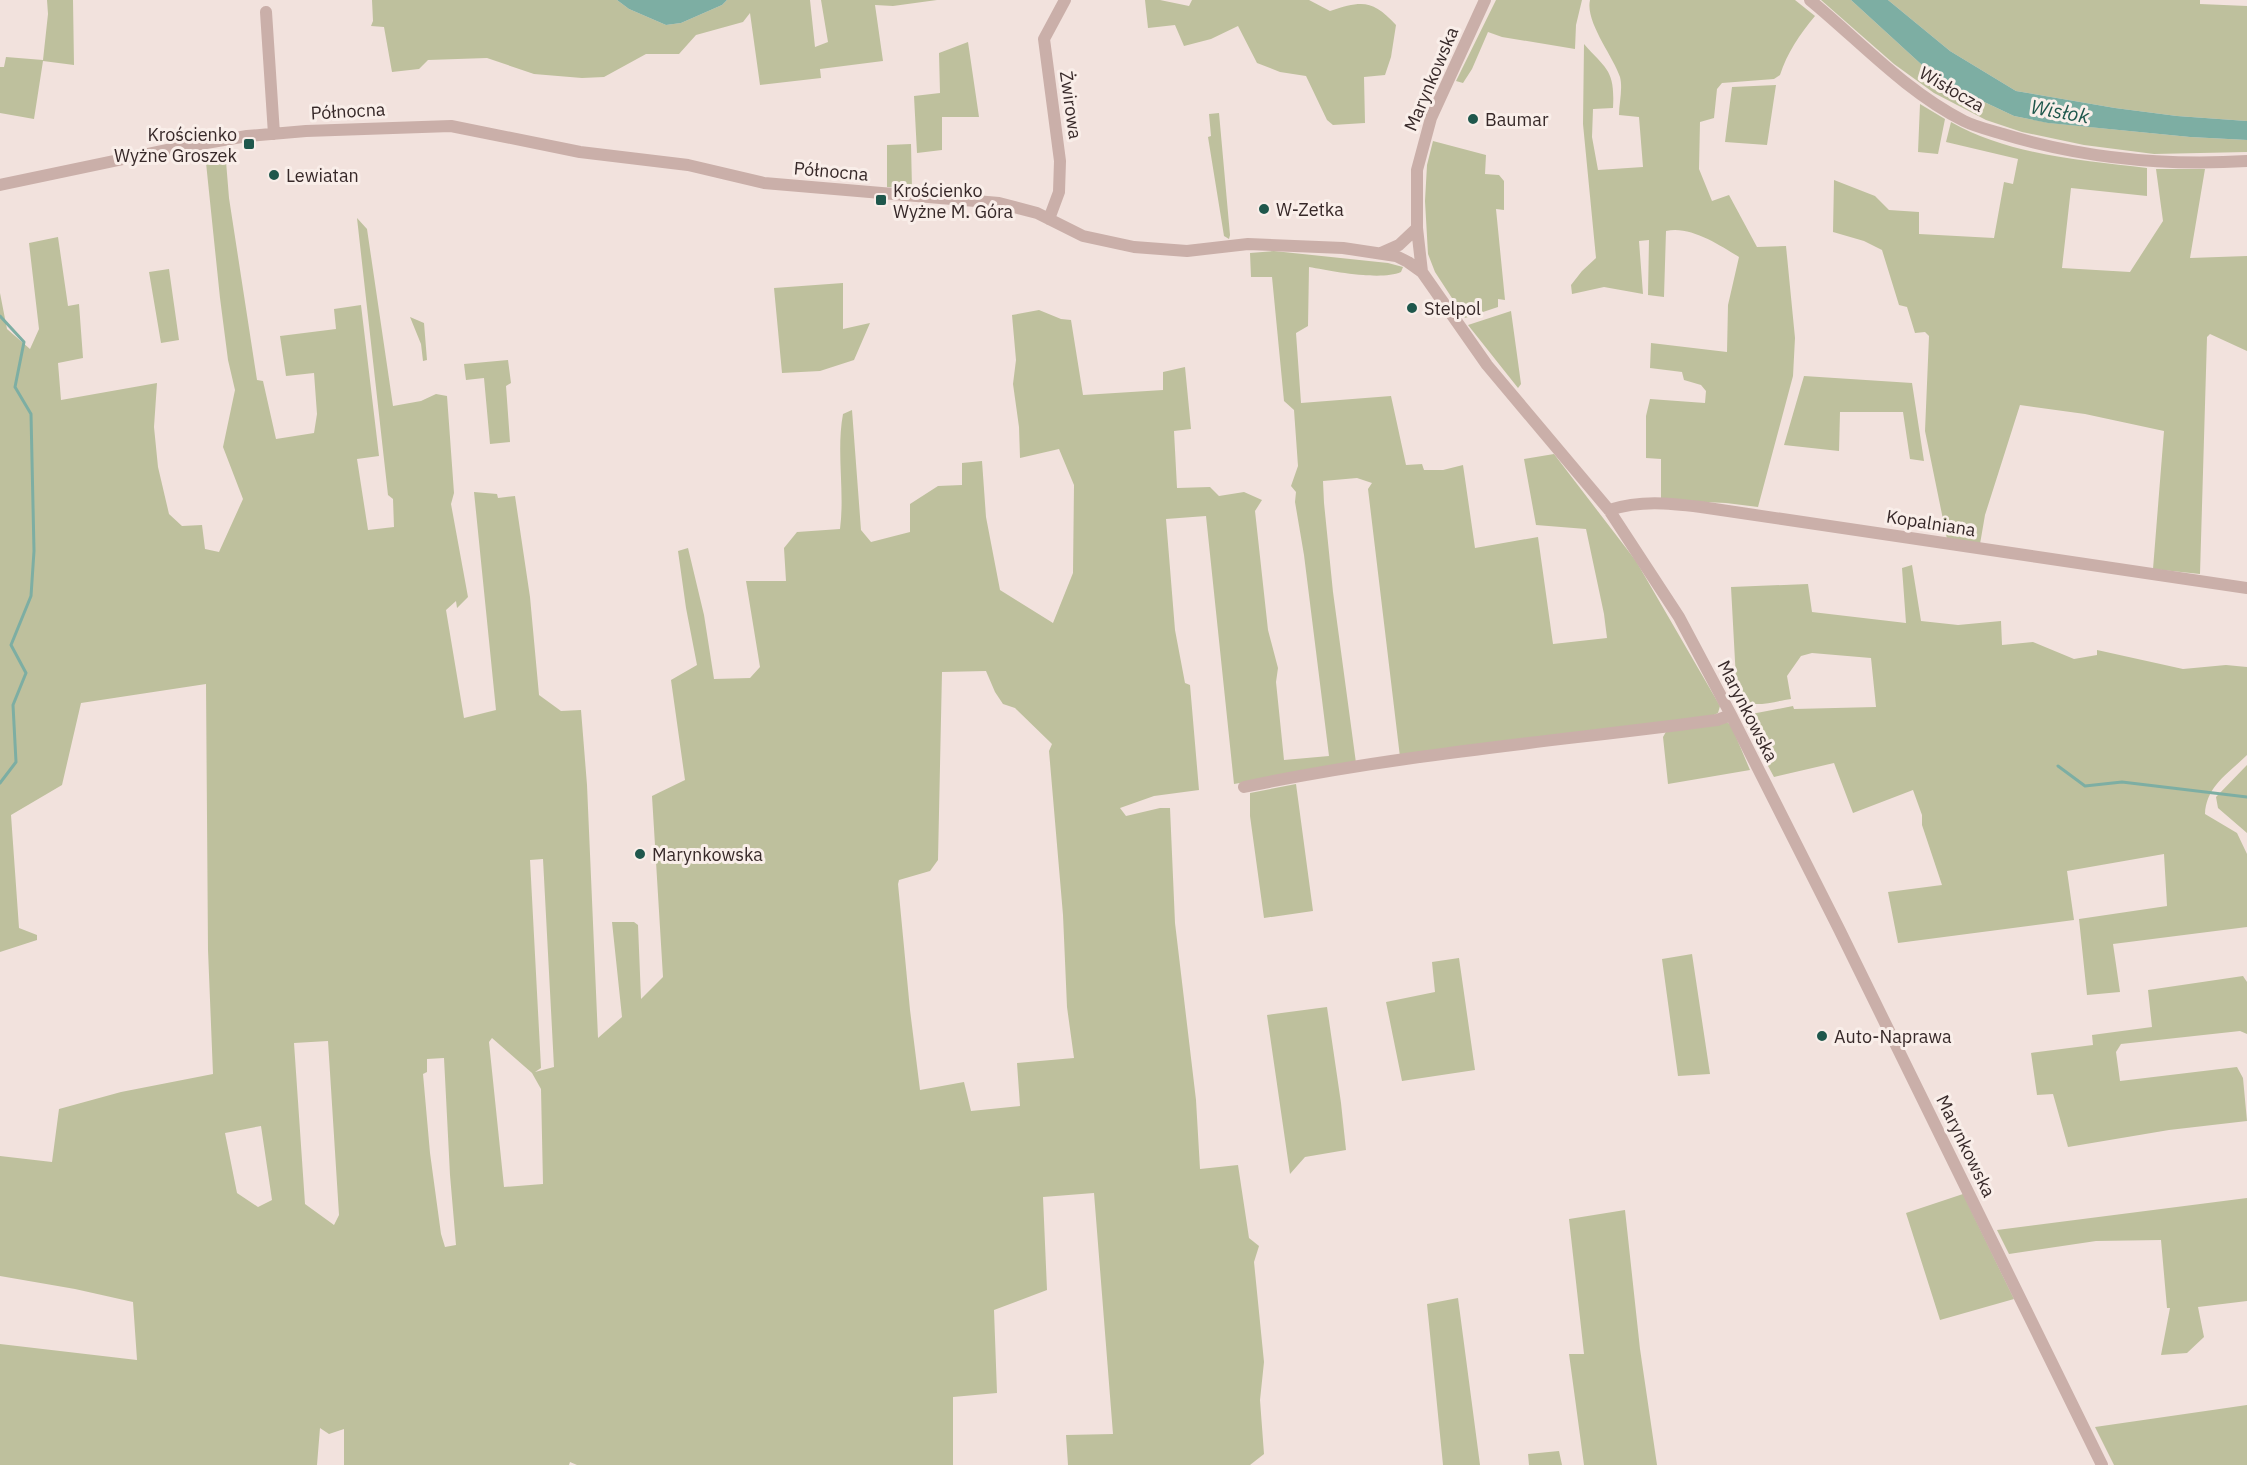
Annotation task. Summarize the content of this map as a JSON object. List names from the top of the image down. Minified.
{"streets":{"street":["Marynkowska","Wisłocza","Żwirowa","Północna","Kopalniana"]},"crossings":[["Marynkowska","Północna"],["Marynkowska","Kopalniana"],["Żwirowa","Północna"]],"water":["Wisłok"],"places":{"other":["Baumar","Lewiatan","W-Zetka","Stelpol","Marynkowska","Auto-Naprawa"],"transit":["Krościenko Wyżne Groszek","Krościenko Wyżne M. Góra"]}}
